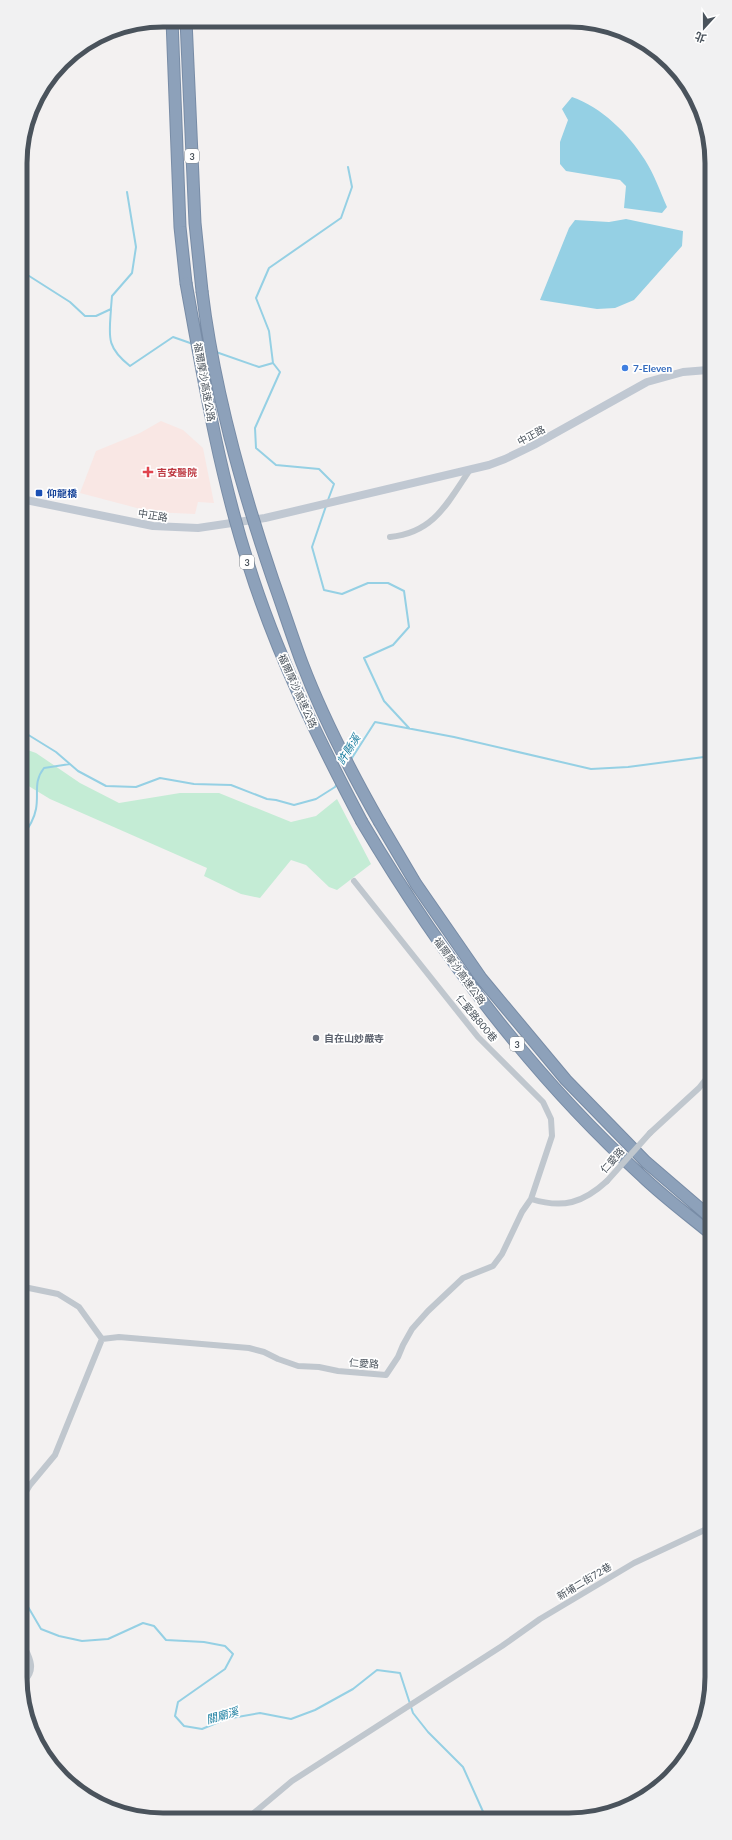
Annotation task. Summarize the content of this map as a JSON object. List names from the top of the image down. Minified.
{"streets":{"highway":["3","福爾摩沙高速公路"],"main road":["中正路"],"street":["仁愛路800巷","仁愛路","新埔二街72巷"]},"crossings":[["仁愛路800巷","仁愛路"]],"water":["許縣溪","關廟溪"],"places":{"other":["7-Eleven","自在山妙嚴寺"],"health":["吉安醫院"],"transit":["仰龍橋"]},"north":"bottom"}
